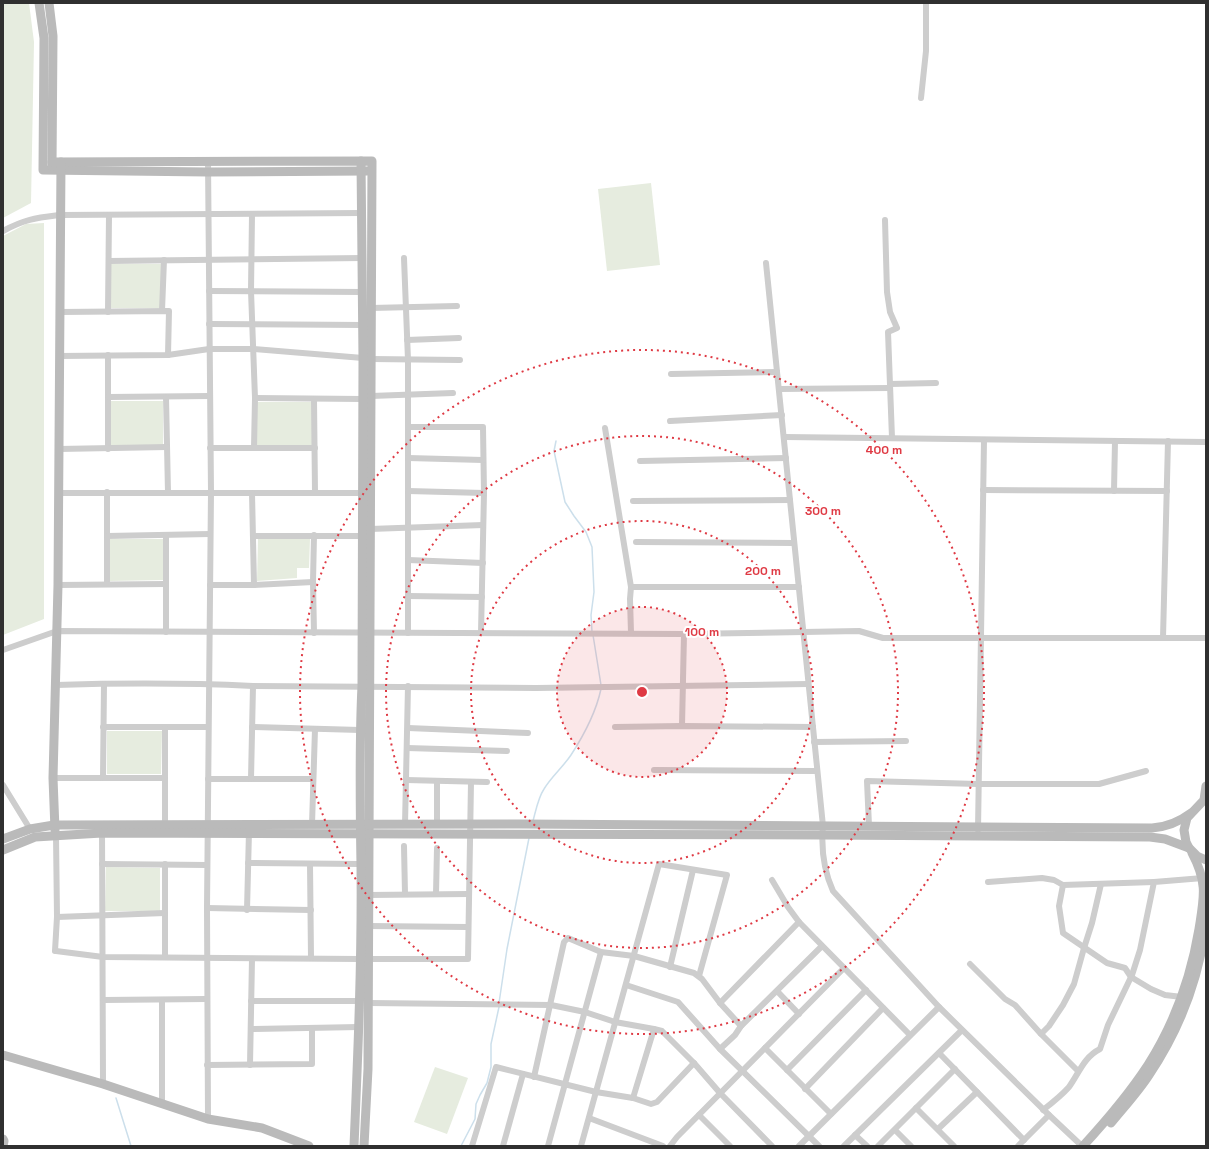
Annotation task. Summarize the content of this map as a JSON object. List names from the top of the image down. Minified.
{"rings":["400 m","300 m","200 m","100 m"]}
